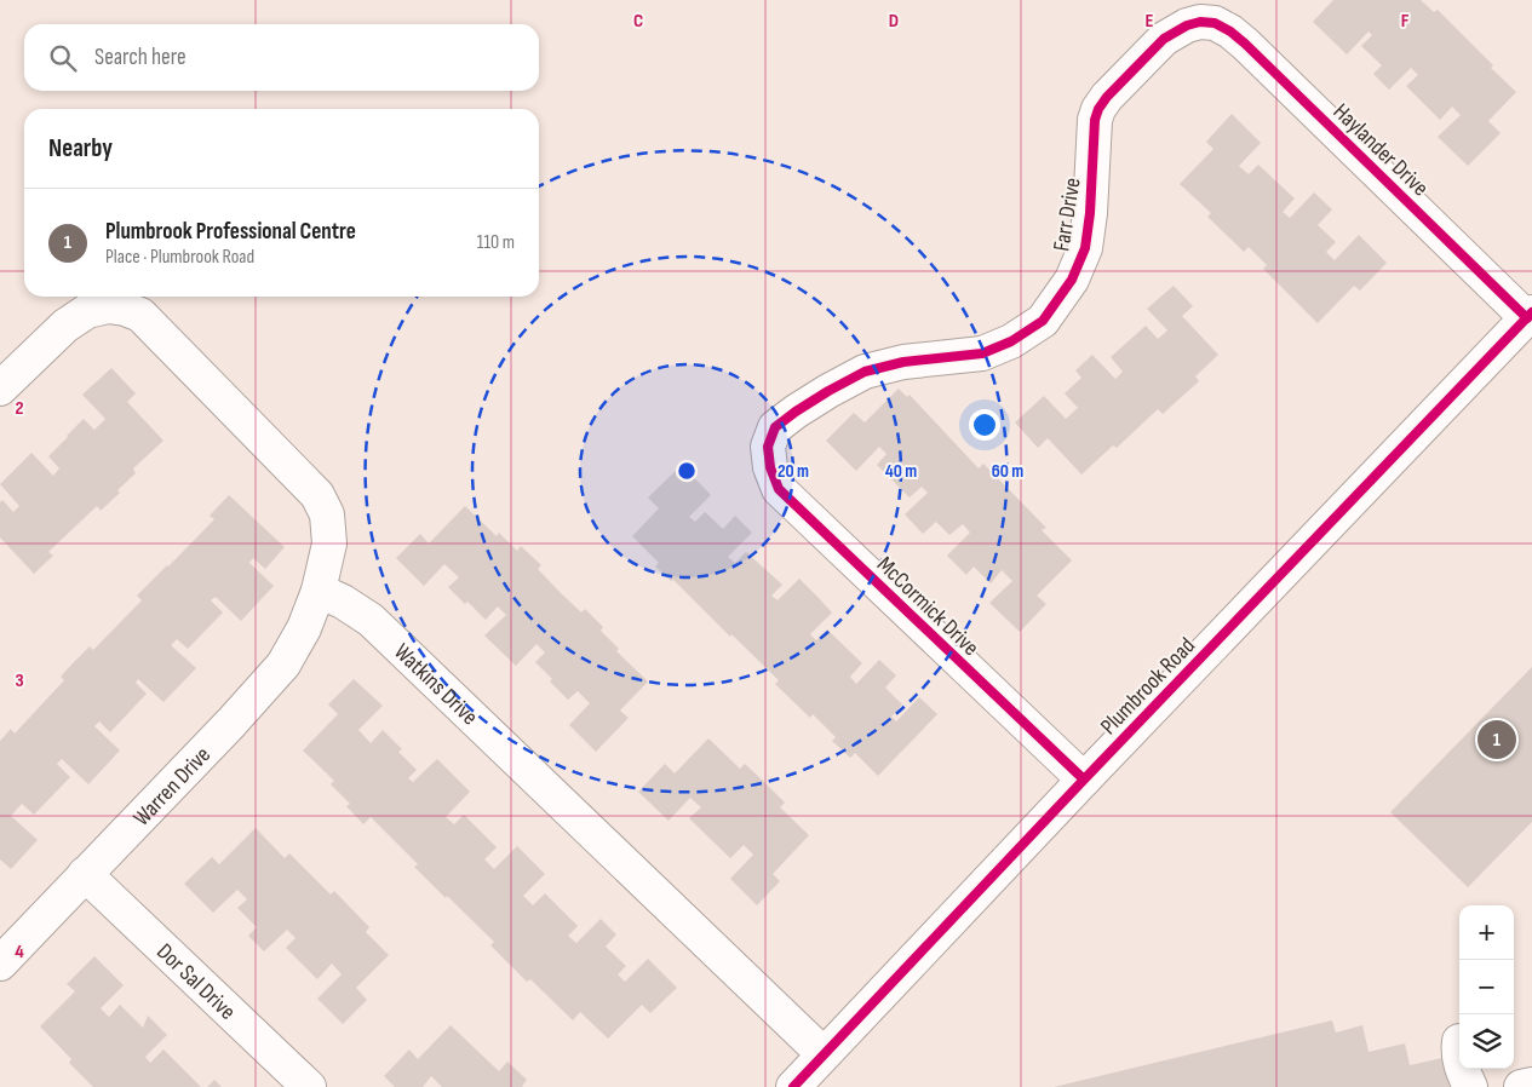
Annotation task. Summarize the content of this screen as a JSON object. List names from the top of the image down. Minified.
{"streets":{"street":["Haylander Drive","Farr Drive","McCormick Drive","Watkins Drive","Plumbrook Road","Warren Drive","Dor Sal Drive"]},"crossings":[["Haylander Drive","Farr Drive"],["Haylander Drive","Plumbrook Road"],["Farr Drive","McCormick Drive"],["McCormick Drive","Plumbrook Road"],["Watkins Drive","Plumbrook Road"],["Watkins Drive","Warren Drive"],["Warren Drive","Dor Sal Drive"]],"page":{"search":"Search here","heading":"Nearby","list":[{"mark":"1","name":"Plumbrook Professional Centre","note":"Place · Plumbrook Road","value":"110 m"}],"pins":"1","map_buttons":["+","−"]},"grid":{"columns":["C","D","E","F"],"rows":["2","3","4"]},"rings":["20 m","40 m","60 m"]}
